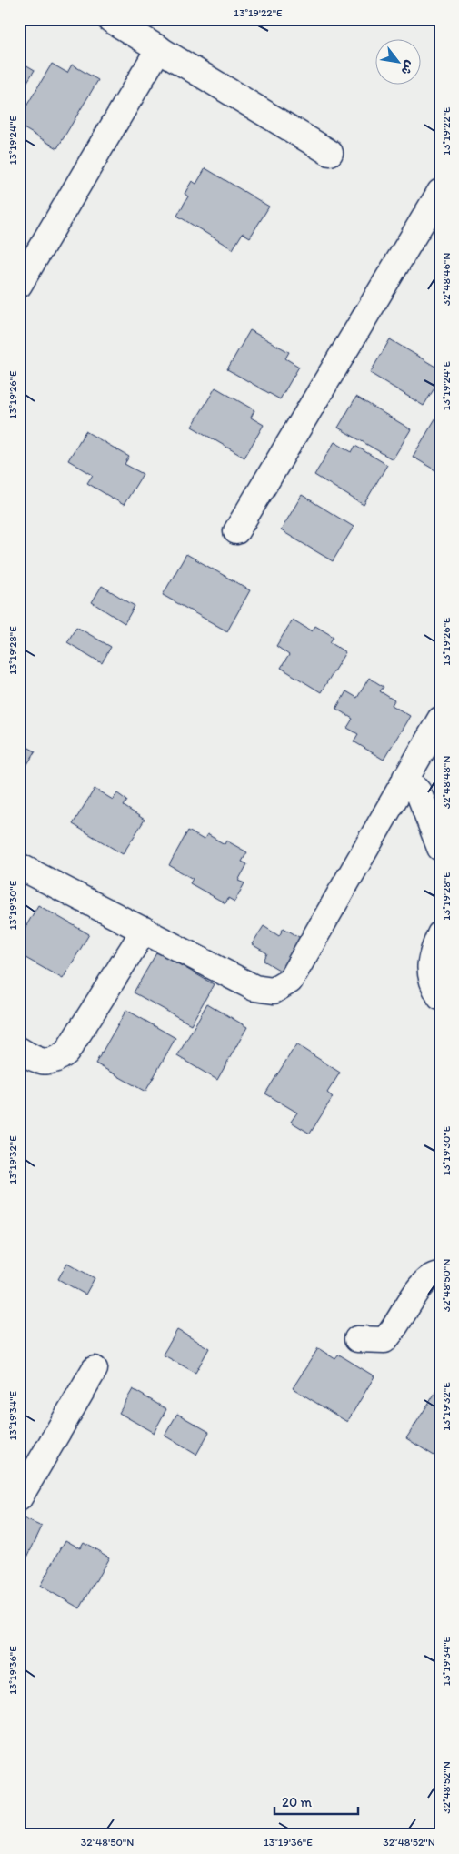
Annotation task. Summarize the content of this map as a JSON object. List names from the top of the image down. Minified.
{"scale_bar":"20 m","north":"bottom right","coordinates":["13°19'22\"E","13°19'24\"E","32°48'46\"N","13°19'26\"E","13°19'28\"E","32°48'48\"N","13°19'30\"E","13°19'32\"E","32°48'50\"N","13°19'34\"E","13°19'36\"E","32°48'52\"N"]}
